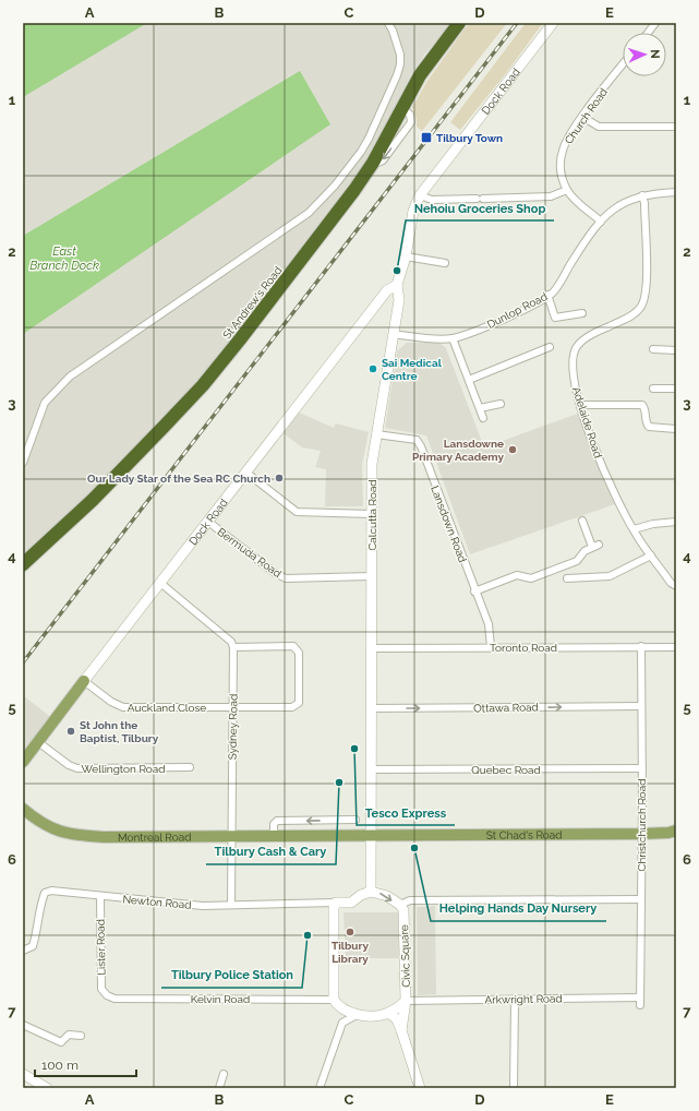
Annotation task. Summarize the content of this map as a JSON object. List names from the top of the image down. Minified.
{"streets":{"highway":["St Andrew's Road"],"main road":["Dock Road","St Chad's Road","Montreal Road"],"street":["Church Road","Dunlop Road","Adelaide Road","Calcutta Road","Lansdown Road","Bermuda Road","Toronto Road","Auckland Close","Ottawa Road","Sydney Road","Wellington Road","Quebec Road","Christchurch Road","Newton Road","Lister Road","Civic Square","Kelvin Road","Arkwright Road"]},"crossings":[["Dock Road","Calcutta Road"],["Dock Road","Bermuda Road"],["Dock Road","Auckland Close"],["Dock Road","Wellington Road"],["Church Road","Dunlop Road"],["Dunlop Road","Adelaide Road"],["Dunlop Road","Calcutta Road"],["Calcutta Road","Lansdown Road"],["Calcutta Road","Bermuda Road"],["Calcutta Road","Toronto Road"],["Calcutta Road","Ottawa Road"],["Calcutta Road","Quebec Road"],["Calcutta Road","St Chad's Road"],["Calcutta Road","Montreal Road"],["Lansdown Road","Toronto Road"],["Toronto Road","Christchurch Road"],["Auckland Close","Sydney Road"],["Ottawa Road","Christchurch Road"],["Sydney Road","Montreal Road"],["Sydney Road","Newton Road"],["Quebec Road","Christchurch Road"],["Christchurch Road","St Chad's Road"],["Christchurch Road","Arkwright Road"],["St Chad's Road","Montreal Road"],["Newton Road","Lister Road"],["Lister Road","Kelvin Road"],["Civic Square","Arkwright Road"]],"one_way":["Ottawa Road"],"water":["East Branch Dock"],"places":{"transit":["Tilbury Town"],"other":["Nehoiu Groceries Shop","Sai Medical Centre","Lansdowne Primary Academy","Our Lady Star of the Sea RC Church","St John the Baptist, Tilbury","Tesco Express","Tilbury Cash & Cary","Helping Hands Day Nursery","Tilbury Library","Tilbury Police Station"]},"scale_bar":"100 m","north":"right","grid":{"columns":["A","B","C","D","E"],"rows":["1","2","3","4","5","6","7"]}}
